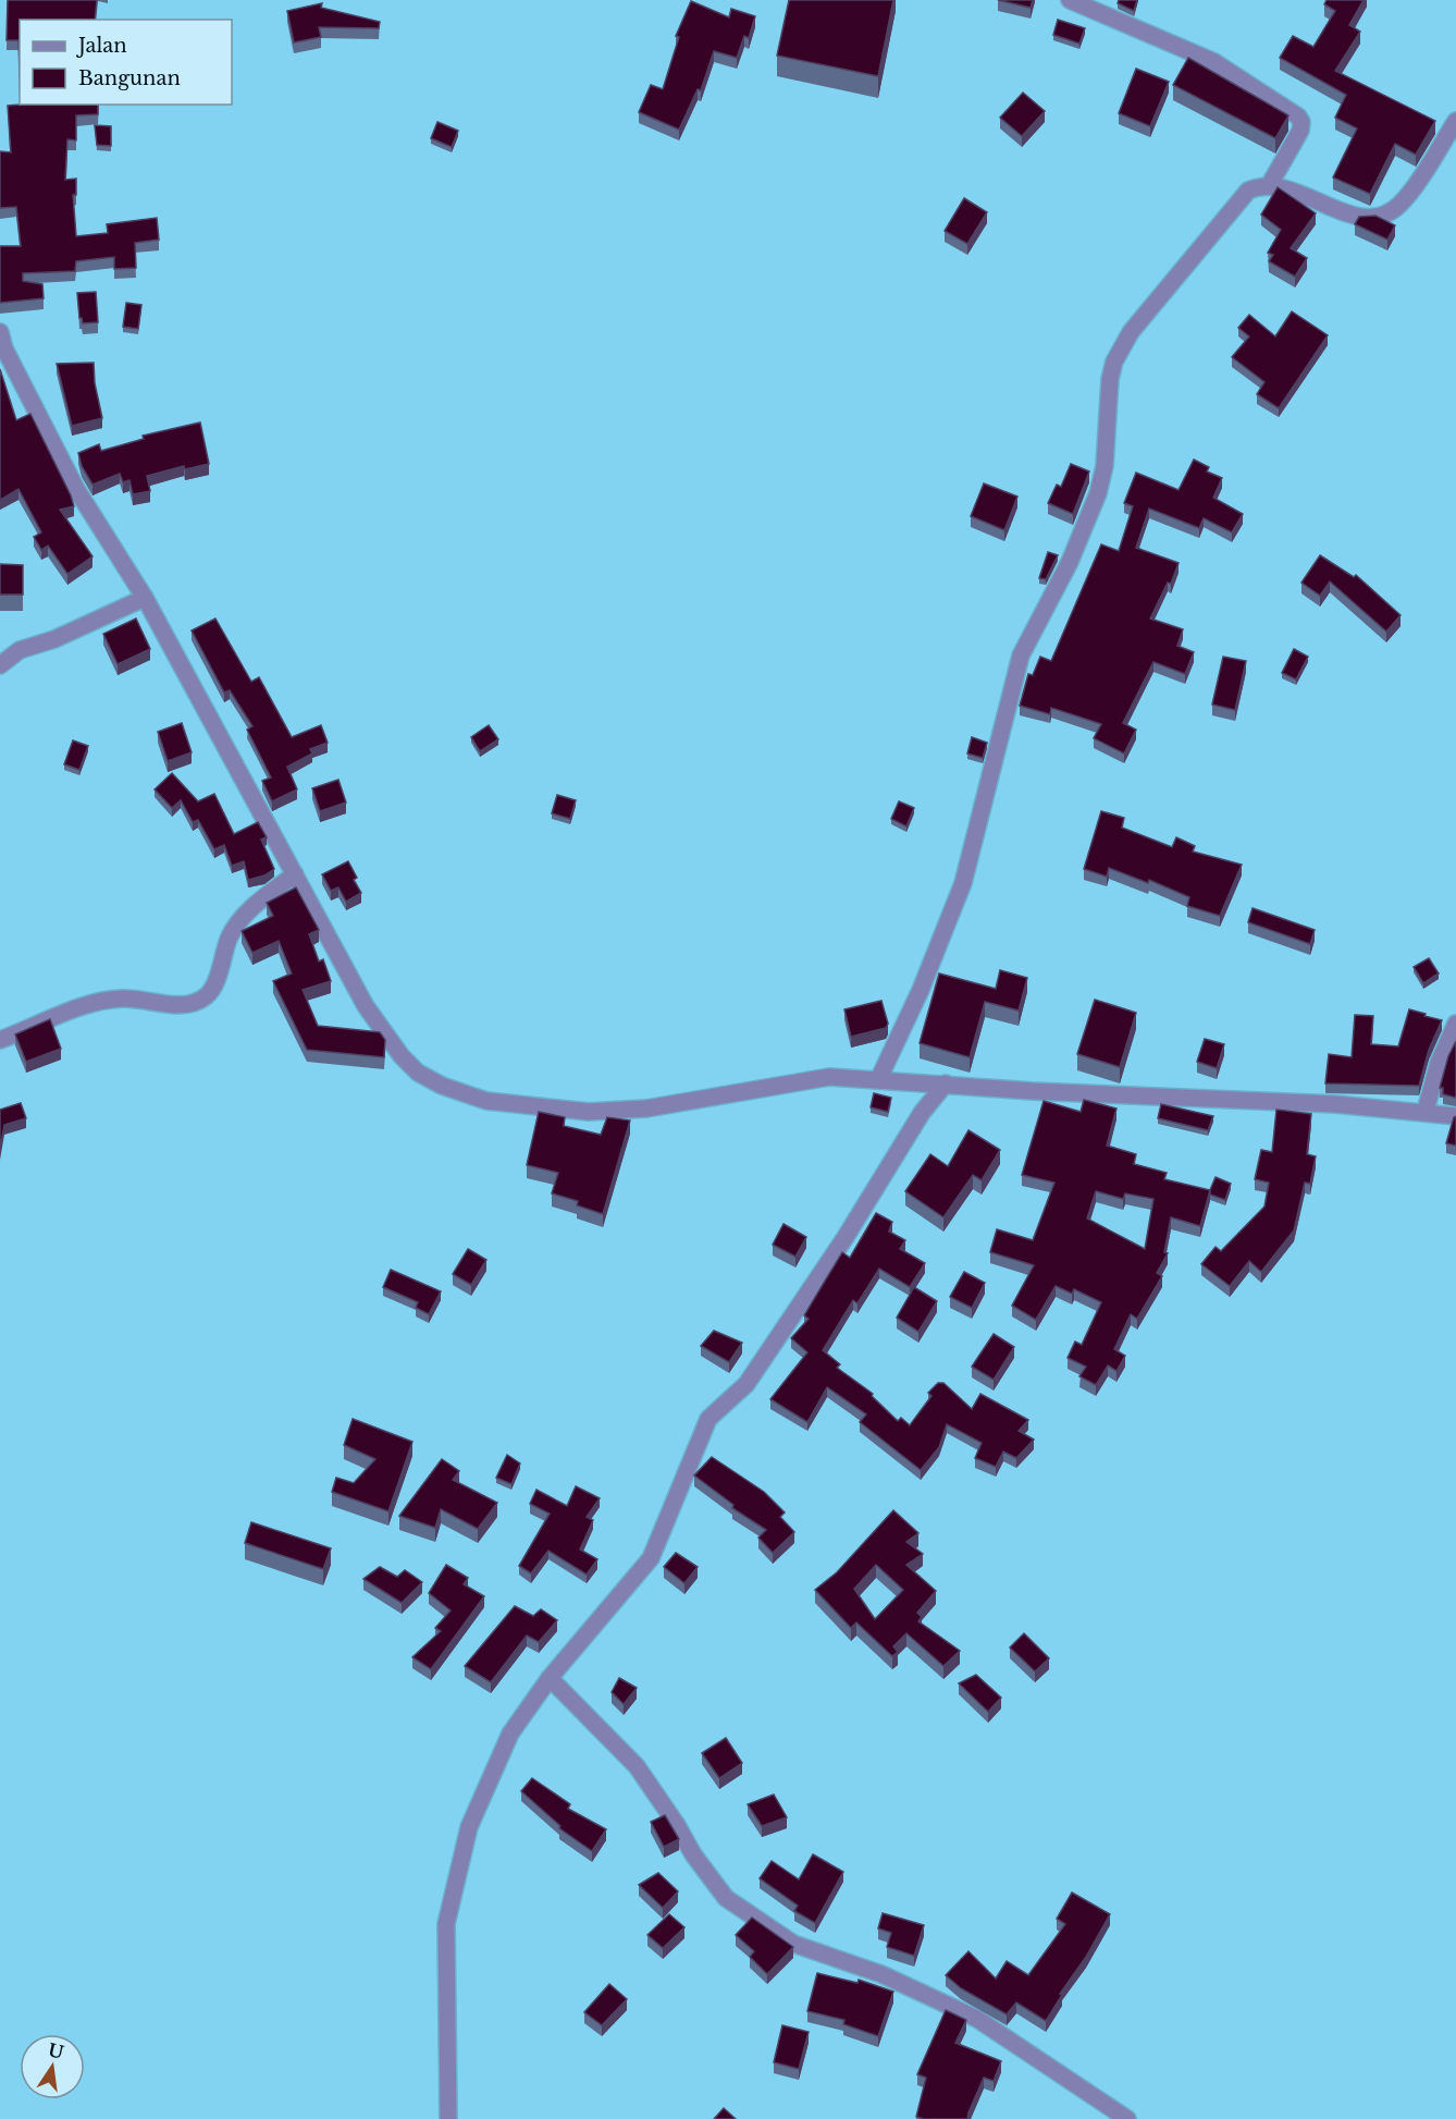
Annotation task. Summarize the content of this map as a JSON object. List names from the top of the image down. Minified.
{"legend":["Jalan","Bangunan"],"north":"top"}
